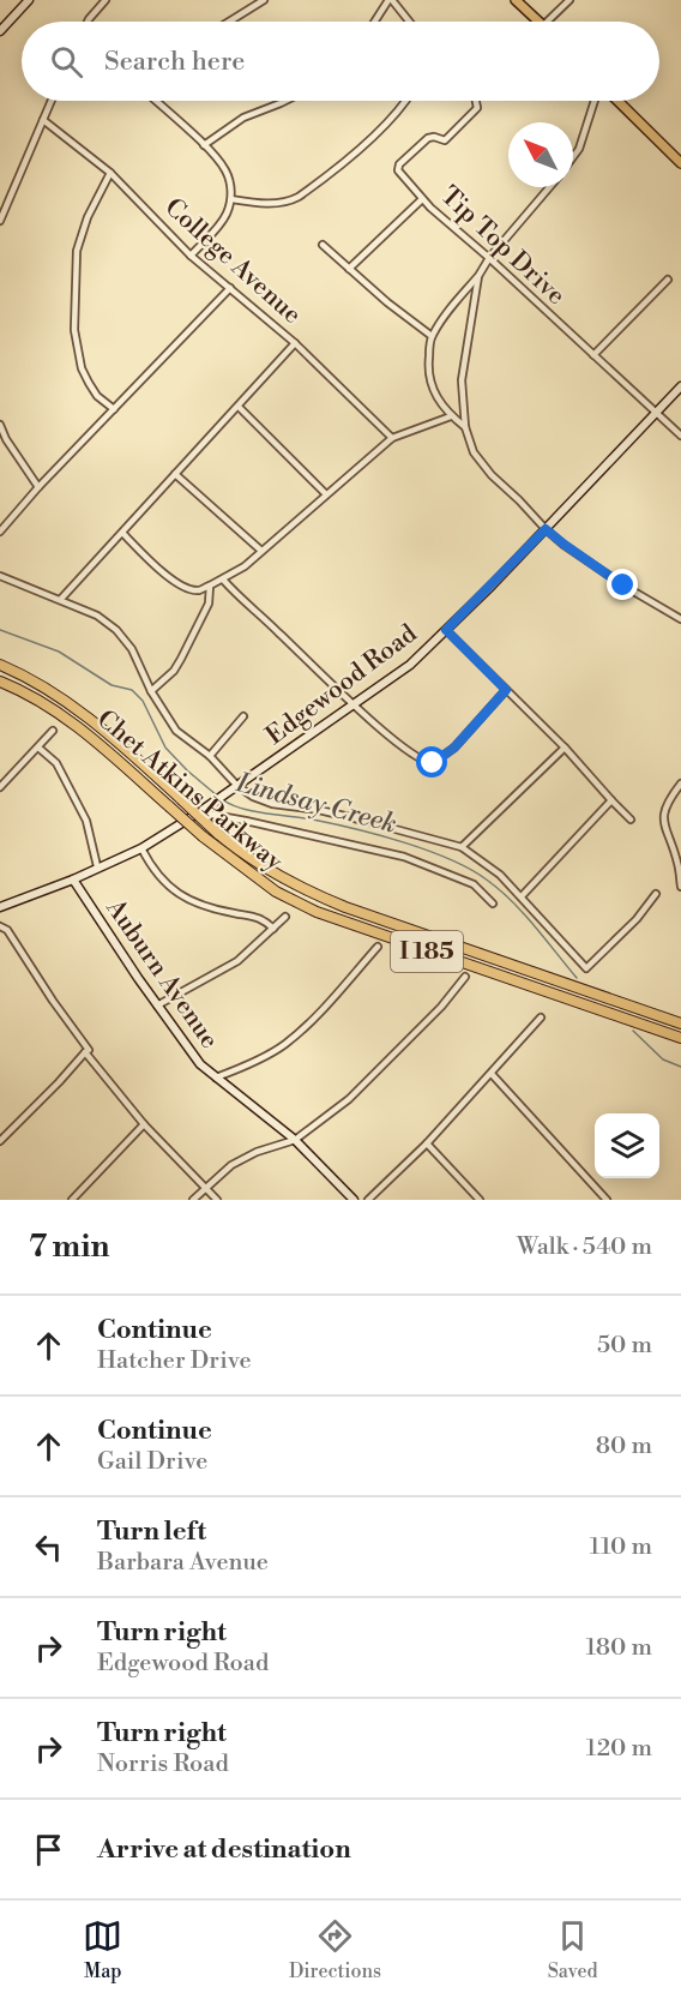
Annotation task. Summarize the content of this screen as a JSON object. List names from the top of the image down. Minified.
{"streets":{"highway":["Chet Atkins Parkway","I 185"],"street":["Tip Top Drive","College Avenue","Edgewood Road","Auburn Avenue"]},"crossings":[["Tip Top Drive","Edgewood Road"],["Edgewood Road","Auburn Avenue"]],"water":["Lindsay Creek"],"north":"top left","page":{"search":"Search here","heading":["7 min","Walk · 540 m"],"list":[["Continue","Hatcher Drive","50 m"],["Continue","Gail Drive","80 m"],["Turn left","Barbara Avenue","110 m"],["Turn right","Edgewood Road","180 m"],["Turn right","Norris Road","120 m"],"Arrive at destination"],"nav":["Map","Directions","Saved"]}}
